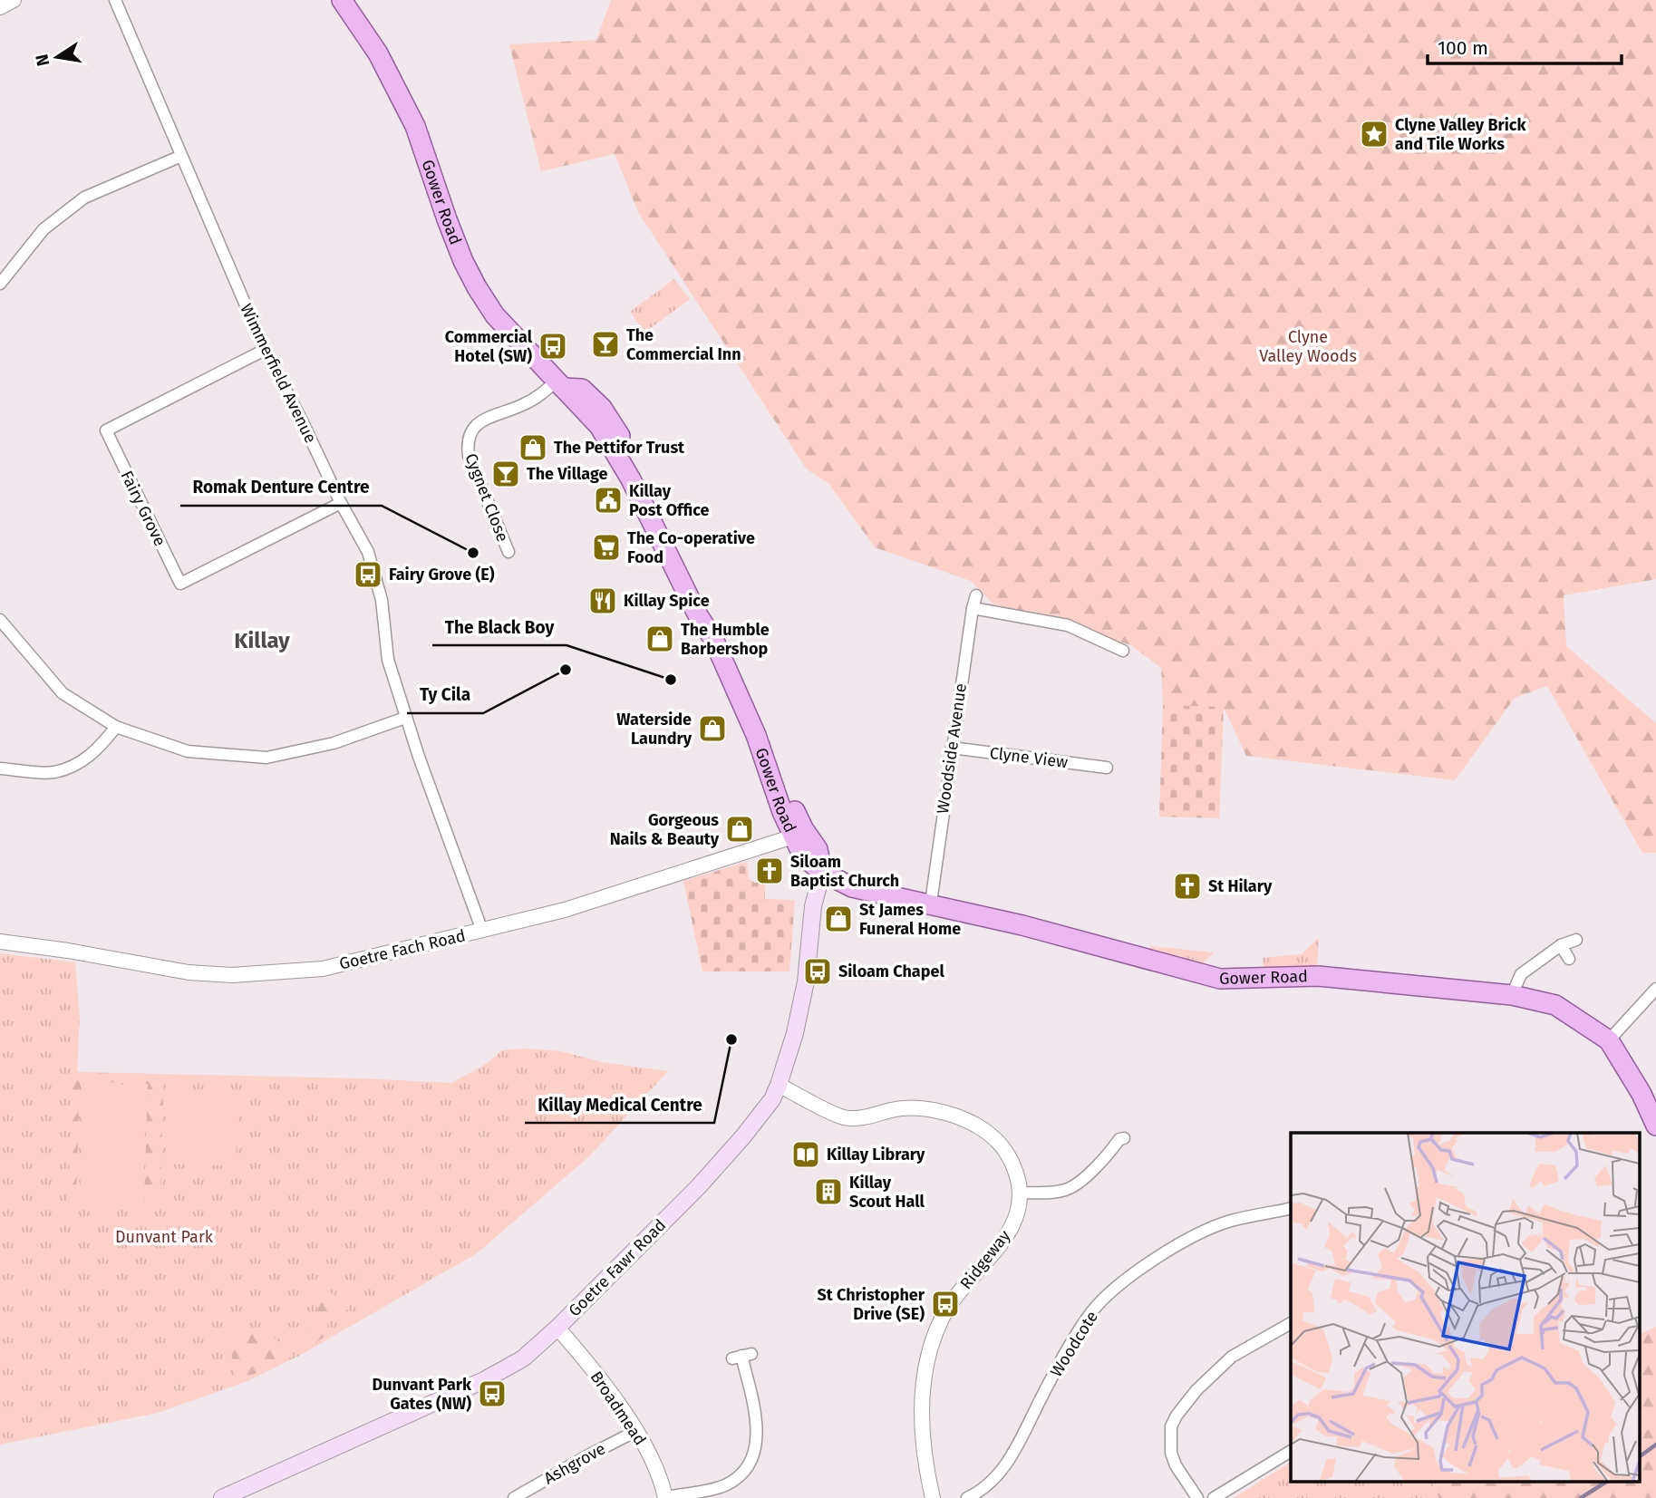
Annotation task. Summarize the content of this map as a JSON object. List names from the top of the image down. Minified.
{"streets":{"main road":["Gower Road","Goetre Fawr Road"],"street":["Wimmerfield Avenue","Cygnet Close","Fairy Grove","Woodside Avenue","Clyne View","Goetre Fach Road","Ridgeway","Woodcote","Broadmead","Ashgrove"]},"crossings":[["Gower Road","Cygnet Close"],["Gower Road","Woodside Avenue"],["Gower Road","Goetre Fach Road"],["Gower Road","Goetre Fawr Road"],["Wimmerfield Avenue","Fairy Grove"],["Wimmerfield Avenue","Goetre Fach Road"],["Woodside Avenue","Clyne View"],["Ridgeway","Goetre Fawr Road"],["Goetre Fawr Road","Broadmead"],["Broadmead","Ashgrove"]],"districts":["Killay"],"parks":["Clyne Valley Woods","Dunvant Park"],"places":{"place":["Clyne Valley Brick and Tile Works"],"bar":["The Commercial Inn","The Village"],"bus stop":["Commercial Hotel (SW)","Fairy Grove (E)","Siloam Chapel","St Christopher Drive (SE)","Dunvant Park Gates (NW)"],"shop":["The Pettifor Trust","The Humble Barbershop","Waterside Laundry","Gorgeous Nails & Beauty","St James Funeral Home"],"public building":["Killay Post Office"],"supermarket":["The Co-operative Food"],"other":["Romak Denture Centre","Ty Cila","The Black Boy","Killay Medical Centre"],"restaurant":["Killay Spice"],"church":["Siloam Baptist Church","St Hilary"],"library":["Killay Library"],"building":["Killay Scout Hall"]},"scale_bar":"100 m","north":"left"}
